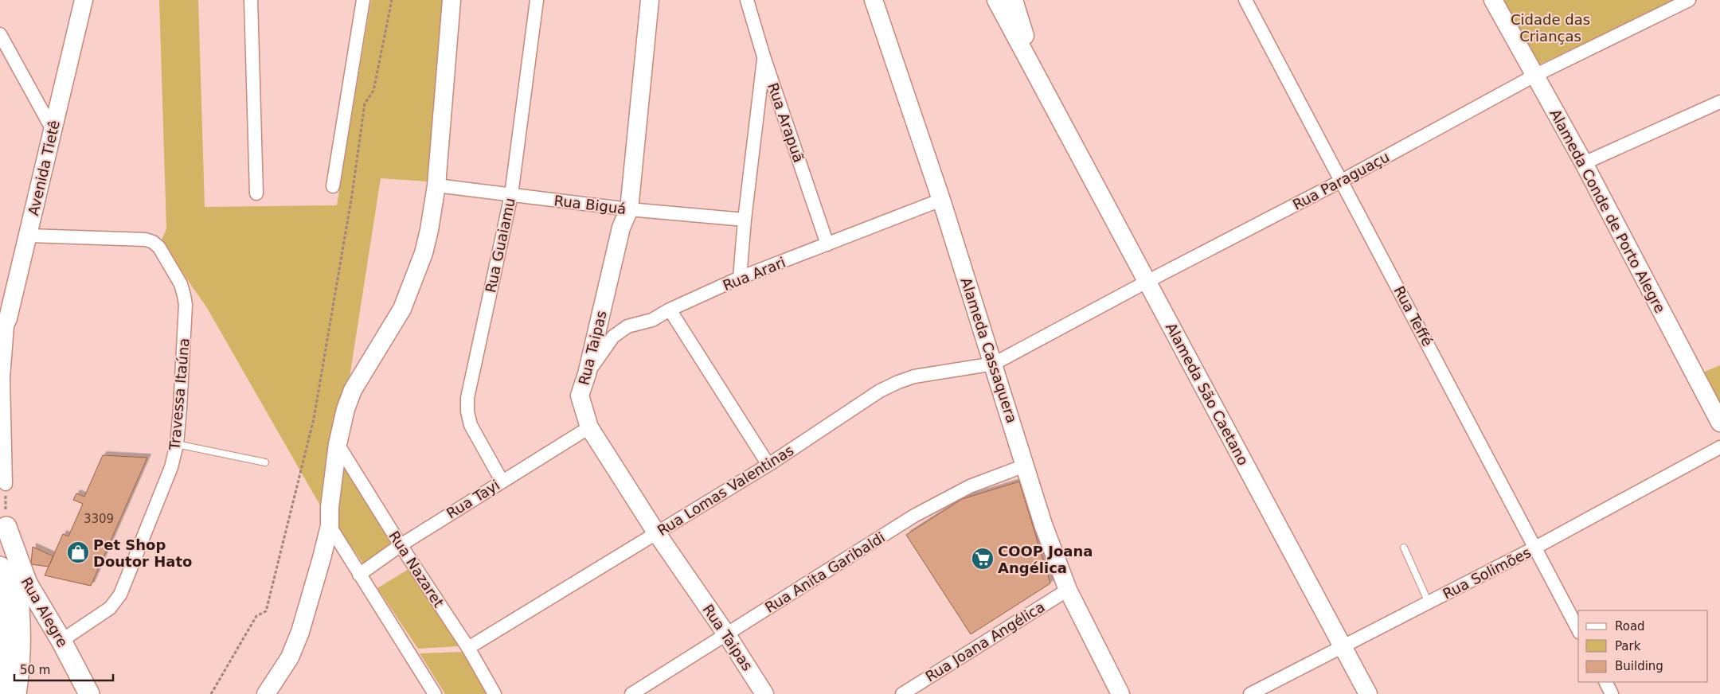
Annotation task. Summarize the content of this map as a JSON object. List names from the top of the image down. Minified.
{"streets":{"main road":["Rua Alegre"],"street":["Rua Arapuã","Avenida Tietê","Rua Paraguaçu","Rua Biguá","Alameda Conde de Porto Alegre","Rua Guaiamu","Rua Arari","Rua Teffé","Rua Taipas","Alameda Cassaquera","Travessa Itaúna","Alameda São Caetano","Rua Lomas Valentinas","Rua Tayi","Rua Nazaret","Rua Anita Garibaldi","Rua Solimões","Rua Joana Angélica"]},"crossings":[["Rua Arapuã","Rua Arari"],["Avenida Tietê","Travessa Itaúna"],["Rua Paraguaçu","Alameda Conde de Porto Alegre"],["Rua Paraguaçu","Rua Teffé"],["Rua Paraguaçu","Alameda Cassaquera"],["Rua Paraguaçu","Alameda São Caetano"],["Rua Paraguaçu","Rua Lomas Valentinas"],["Rua Biguá","Rua Guaiamu"],["Rua Biguá","Rua Taipas"],["Rua Guaiamu","Rua Tayi"],["Rua Arari","Rua Taipas"],["Rua Arari","Alameda Cassaquera"],["Rua Teffé","Rua Solimões"],["Rua Taipas","Rua Lomas Valentinas"],["Rua Taipas","Rua Tayi"],["Rua Taipas","Rua Anita Garibaldi"],["Alameda Cassaquera","Rua Lomas Valentinas"],["Alameda Cassaquera","Rua Anita Garibaldi"],["Alameda Cassaquera","Rua Joana Angélica"],["Travessa Itaúna","Rua Alegre"],["Alameda São Caetano","Rua Solimões"],["Rua Lomas Valentinas","Rua Nazaret"],["Rua Tayi","Rua Nazaret"]],"parks":["Cidade das Crianças"],"places":{"shop":["Pet Shop Doutor Hato"],"supermarket":["COOP Joana Angélica"]},"house_numbers":["3309"],"legend":["Road","Park","Building"],"scale_bar":"50 m"}
